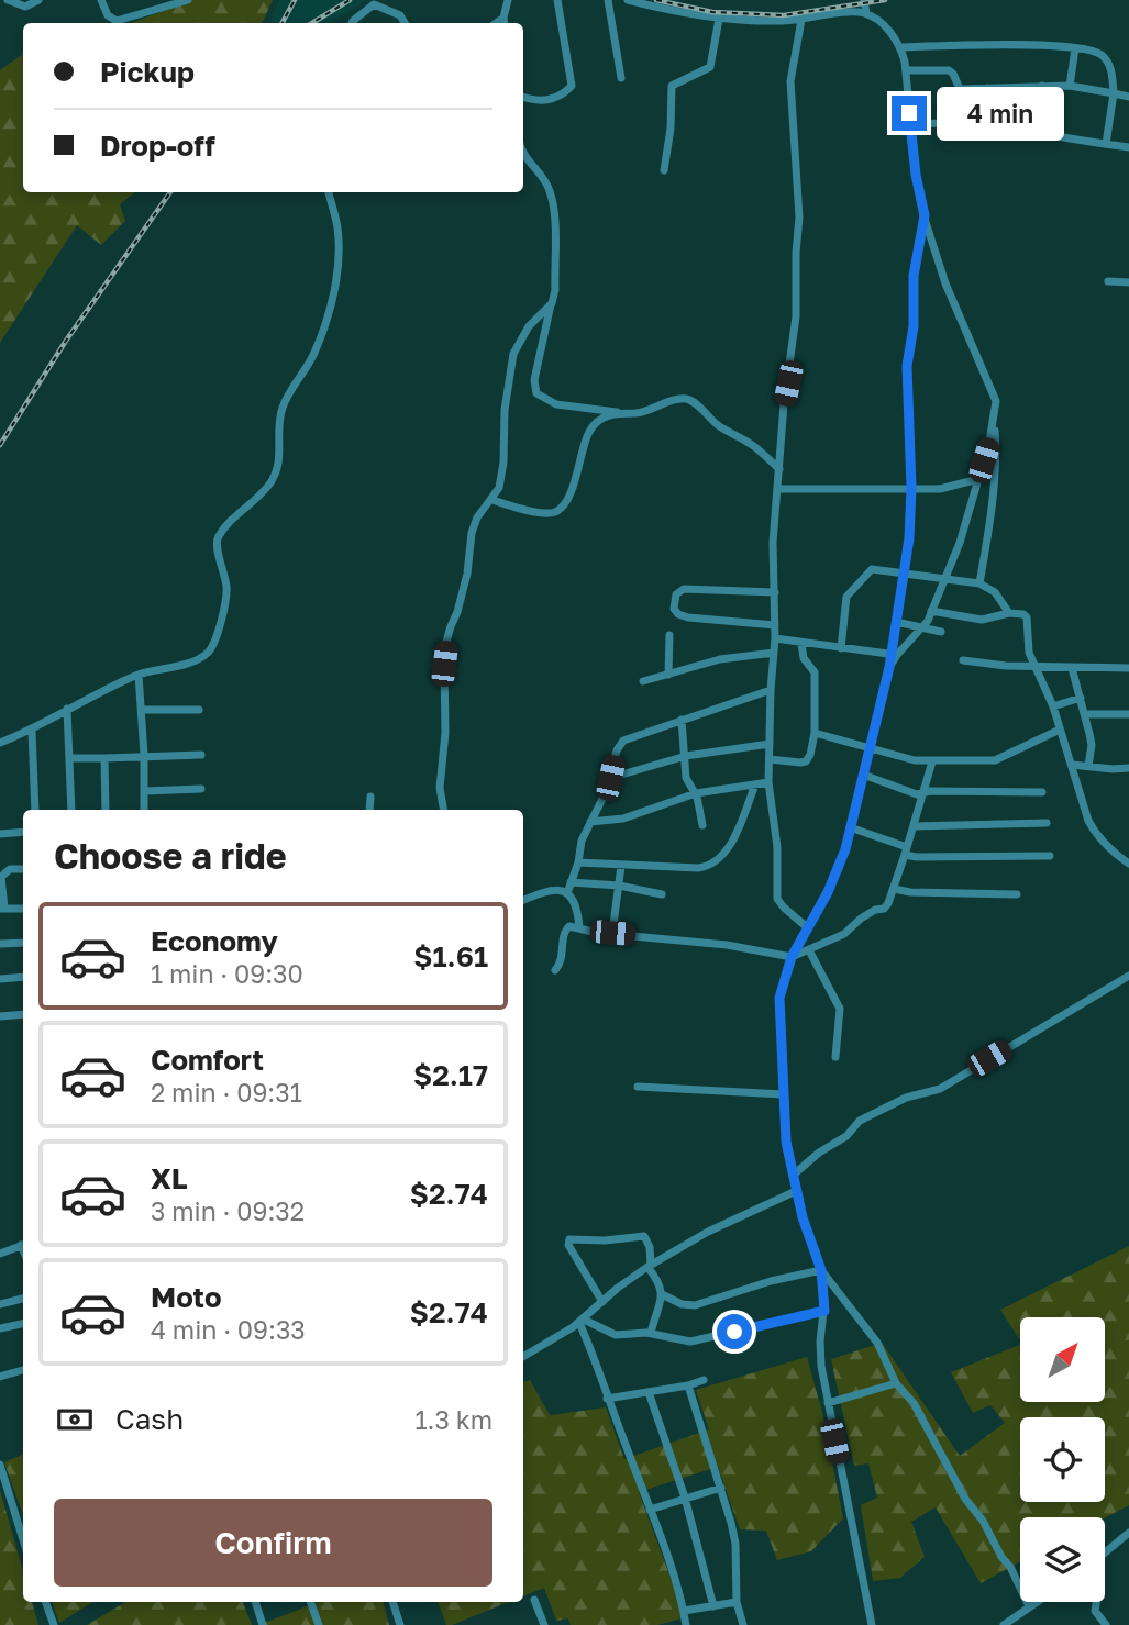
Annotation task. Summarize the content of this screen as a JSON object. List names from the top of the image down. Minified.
{"north":"top right","page":{"banner":["Pickup","Drop-off"],"bubble":"4 min","heading":"Choose a ride","list":[{"name":"Economy","note":"1 min · 09:30","value":"$1.61"},{"name":"Comfort","note":"2 min · 09:31","value":"$2.17"},{"name":"XL","note":"3 min · 09:32","value":"$2.74"},{"name":"Moto","note":"4 min · 09:33","value":"$2.74"}],"pay":["Cash","1.3 km"],"buttons":"Confirm"}}
